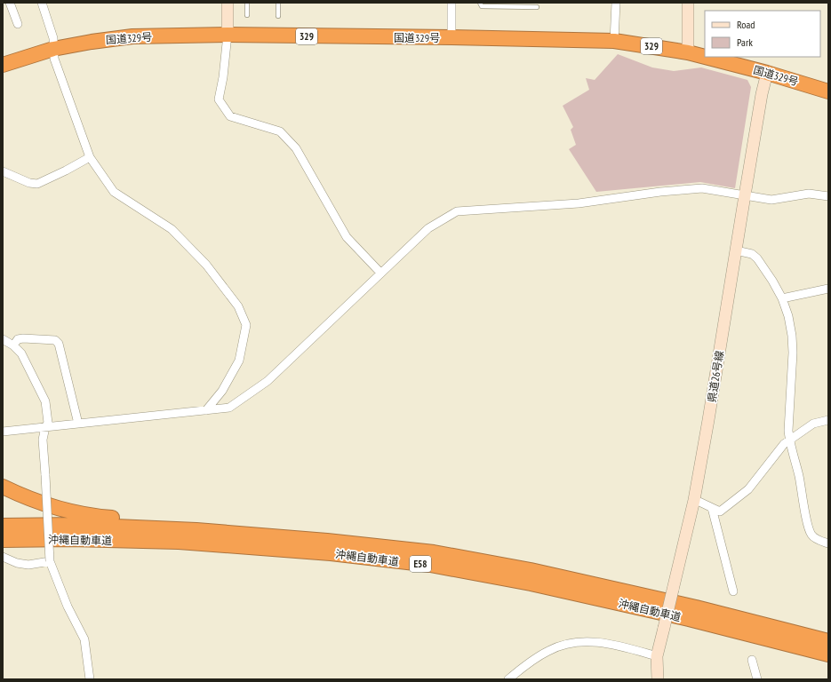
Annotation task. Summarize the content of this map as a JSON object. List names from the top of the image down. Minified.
{"streets":{"highway":["329","国道329号","沖縄自動車道","E58"],"main road":["県道26号線"]},"crossings":[["国道329号","県道26号線"]],"legend":["Road","Park"]}
